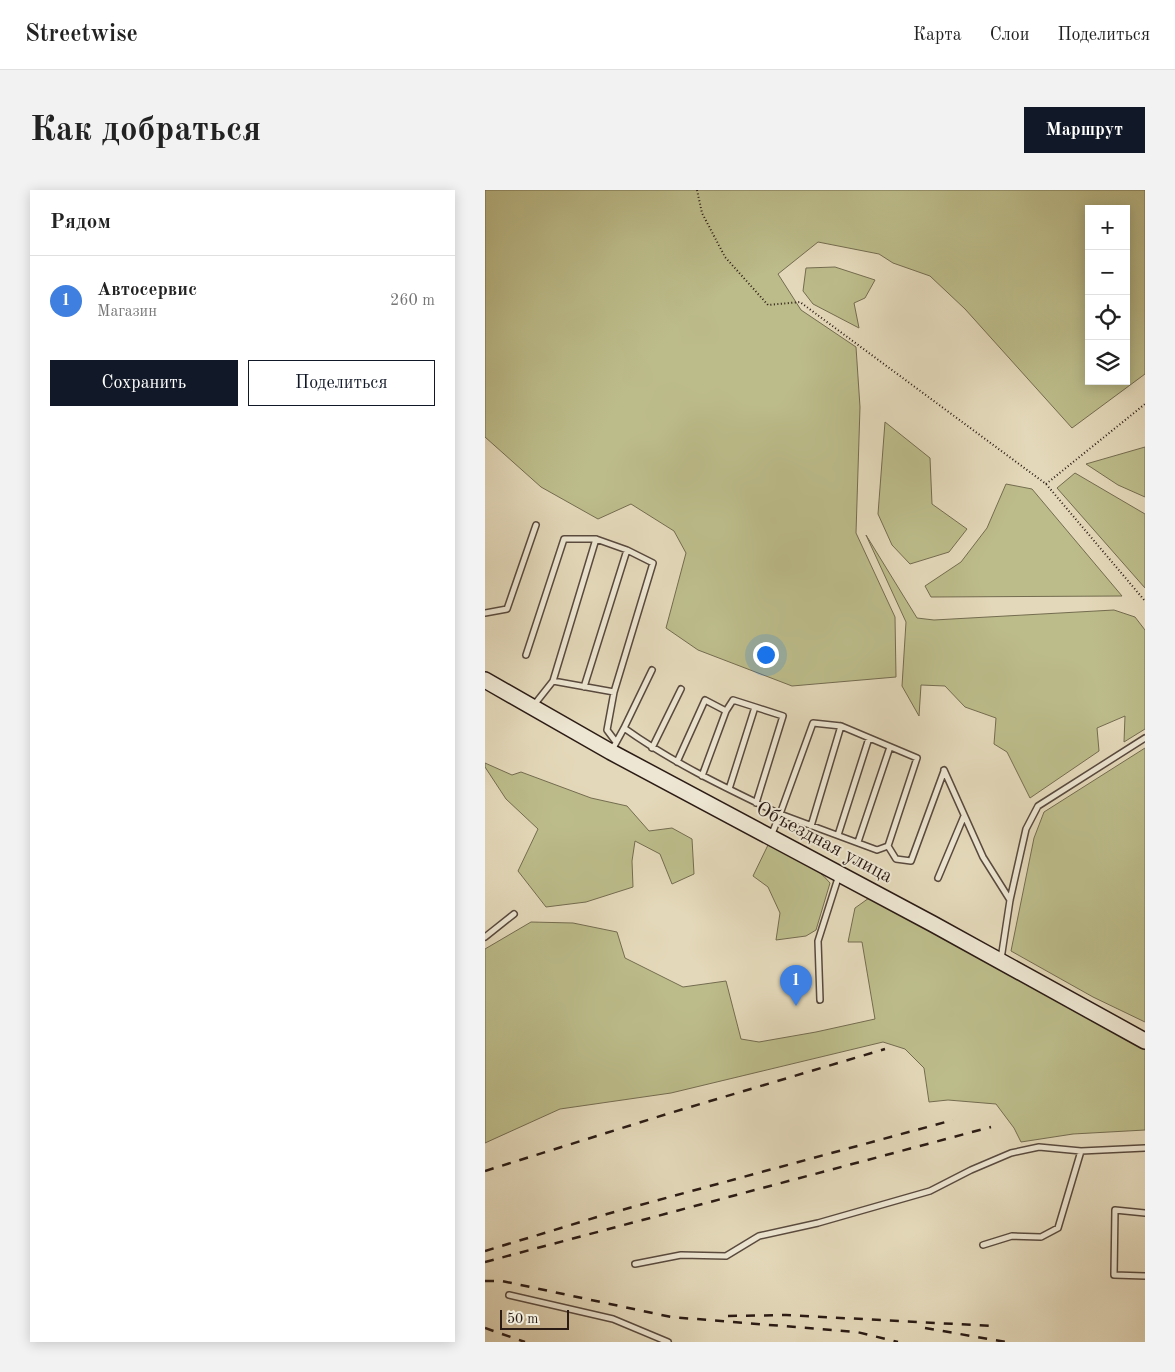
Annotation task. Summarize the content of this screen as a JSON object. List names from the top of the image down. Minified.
{"streets":{"main road":["Объездная улица"]},"scale_bar":"50 m","page":{"header":"Streetwise","nav":["Карта","Слои","Поделиться"],"buttons":["Маршрут",["Сохранить","Поделиться"]],"title":"Как добраться","heading":"Рядом","map_buttons":["+","−"],"list":[{"mark":"1","name":"Автосервис","note":"Магазин","value":"260 m"}],"pins":"1","scale":"50 m"}}
